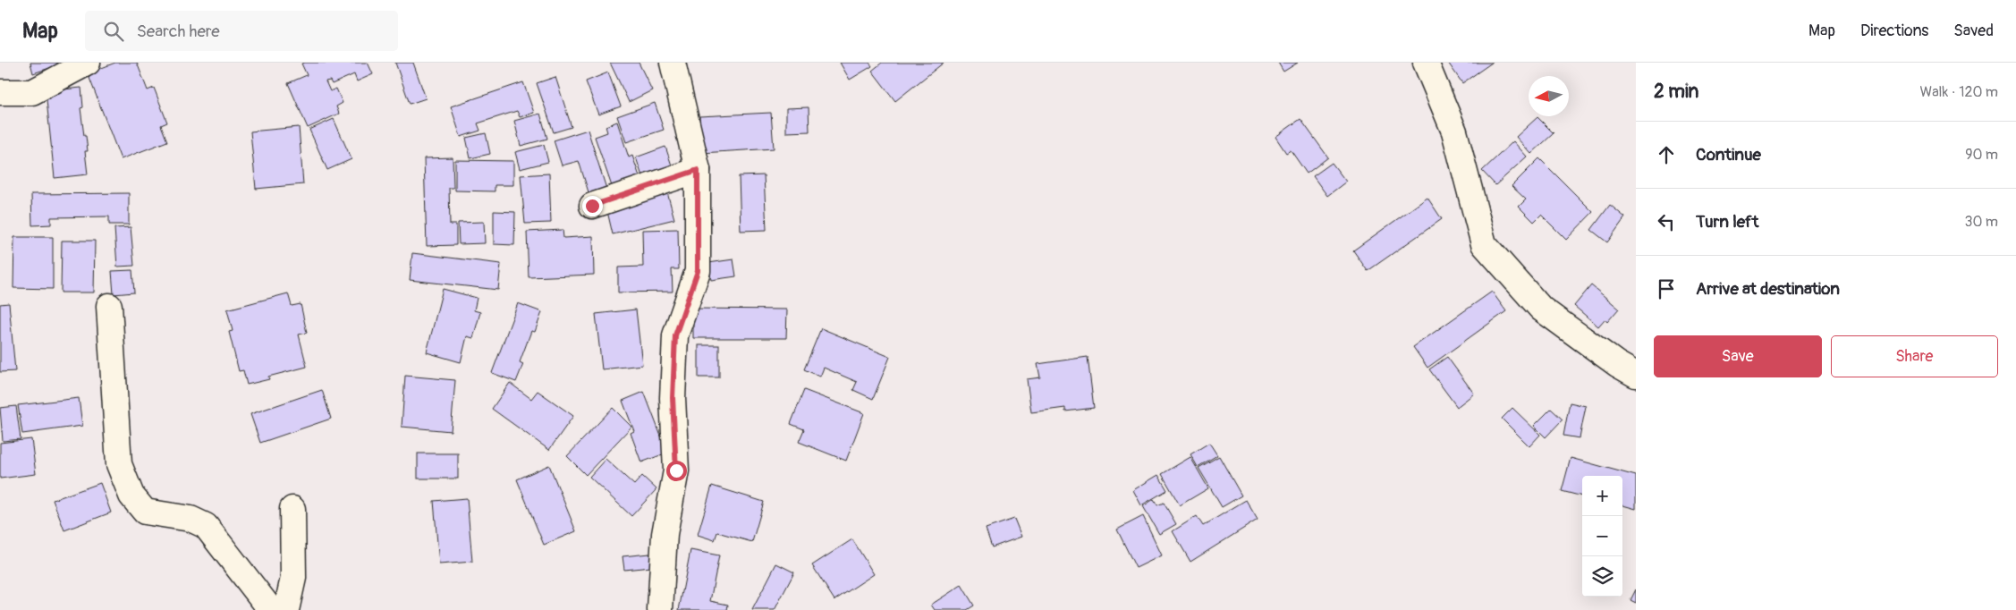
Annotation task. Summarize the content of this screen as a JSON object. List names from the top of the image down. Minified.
{"north":"left","page":{"header":"Map","search":"Search here","nav":["Map","Directions","Saved"],"heading":["2 min","Walk · 120 m"],"list":[["Continue","90 m"],["Turn left","30 m"],"Arrive at destination"],"buttons":["Save","Share"],"map_buttons":["+","−"]}}
